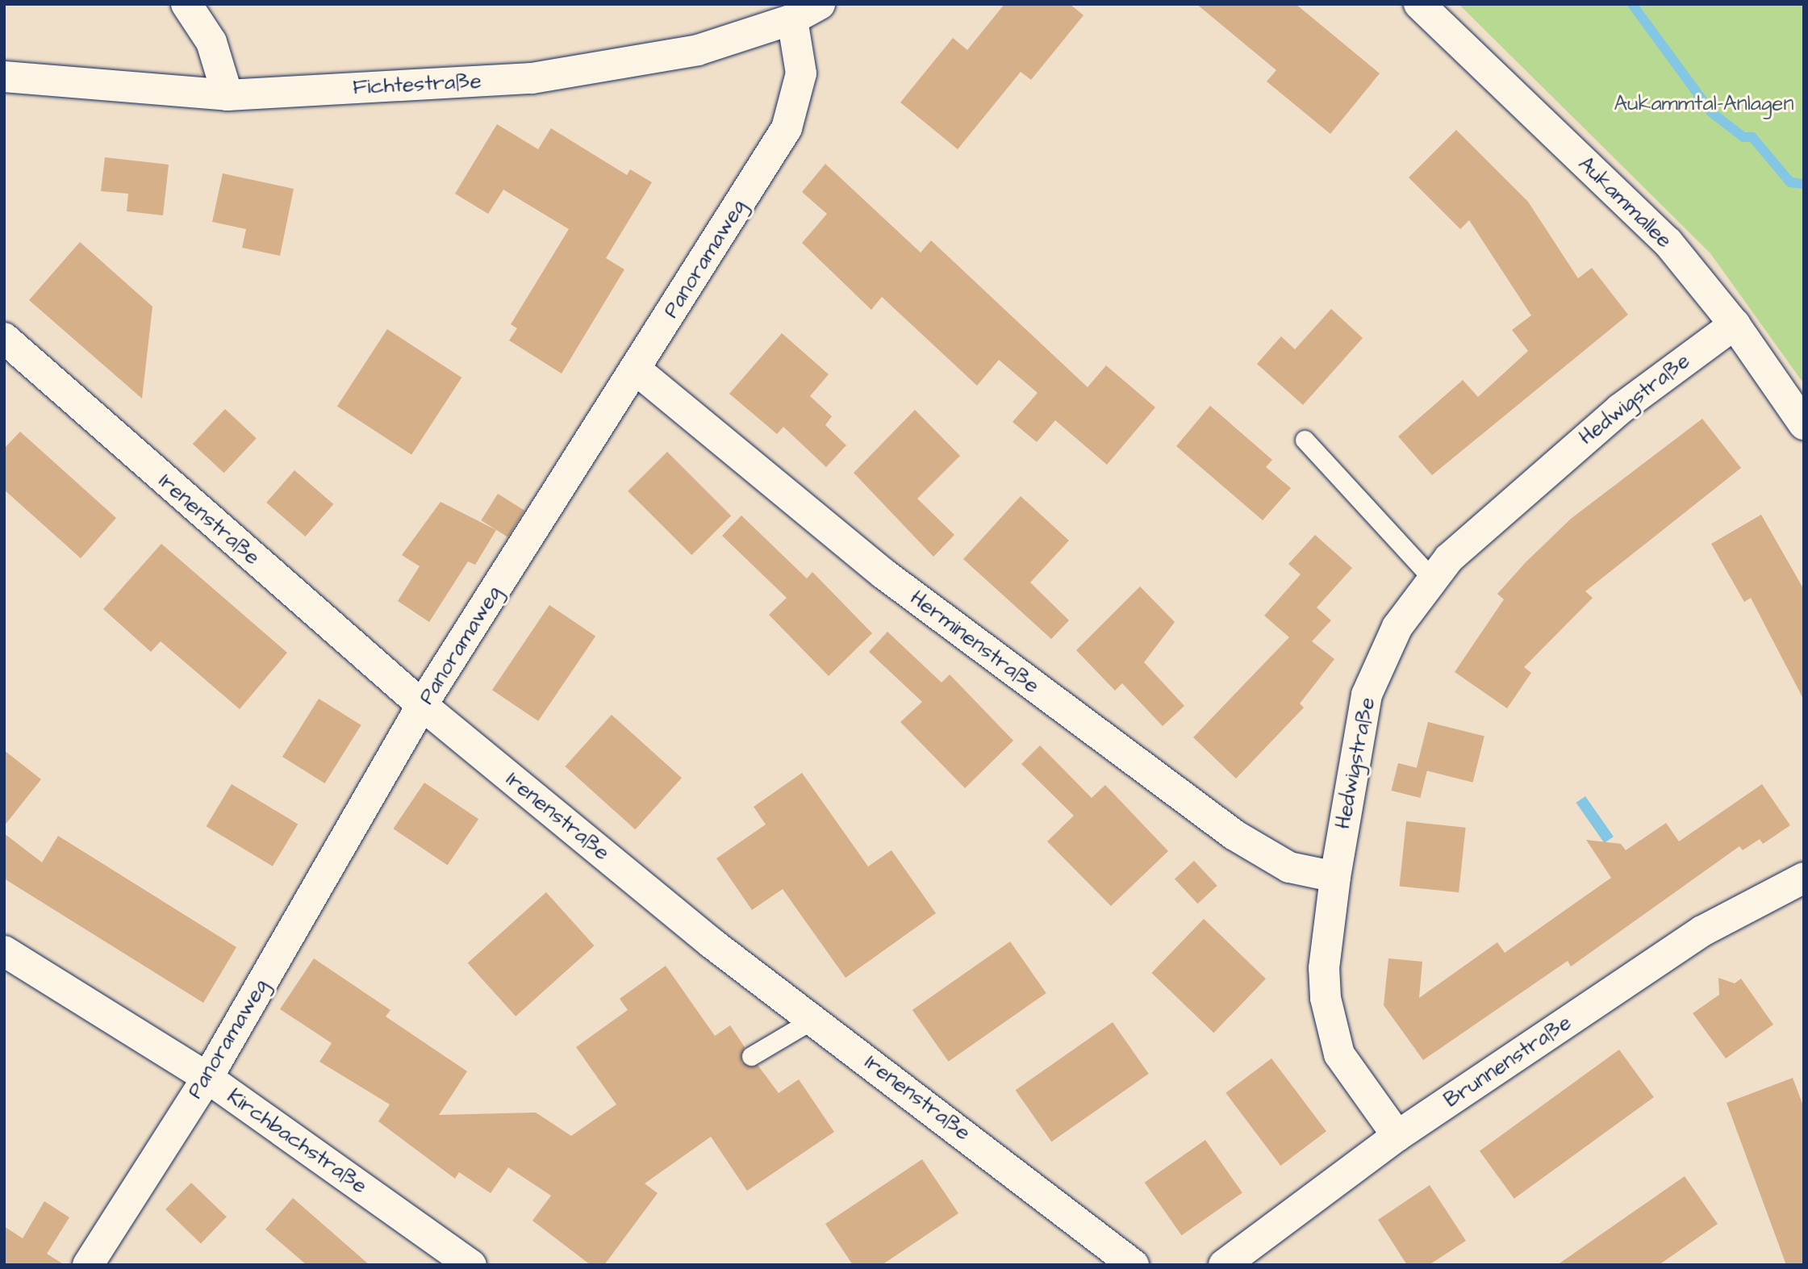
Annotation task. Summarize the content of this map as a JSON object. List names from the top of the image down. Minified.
{"streets":{"street":["Fichtestraße","Aukammallee","Panoramaweg","Hedwigstraße","Irenenstraße","Herminenstraße","Brunnenstraße","Kirchbachstraße"]},"crossings":[["Fichtestraße","Panoramaweg"],["Aukammallee","Hedwigstraße"],["Panoramaweg","Irenenstraße"],["Panoramaweg","Herminenstraße"],["Panoramaweg","Kirchbachstraße"],["Hedwigstraße","Herminenstraße"],["Hedwigstraße","Brunnenstraße"]],"parks":["Aukammtal-Anlagen"]}
